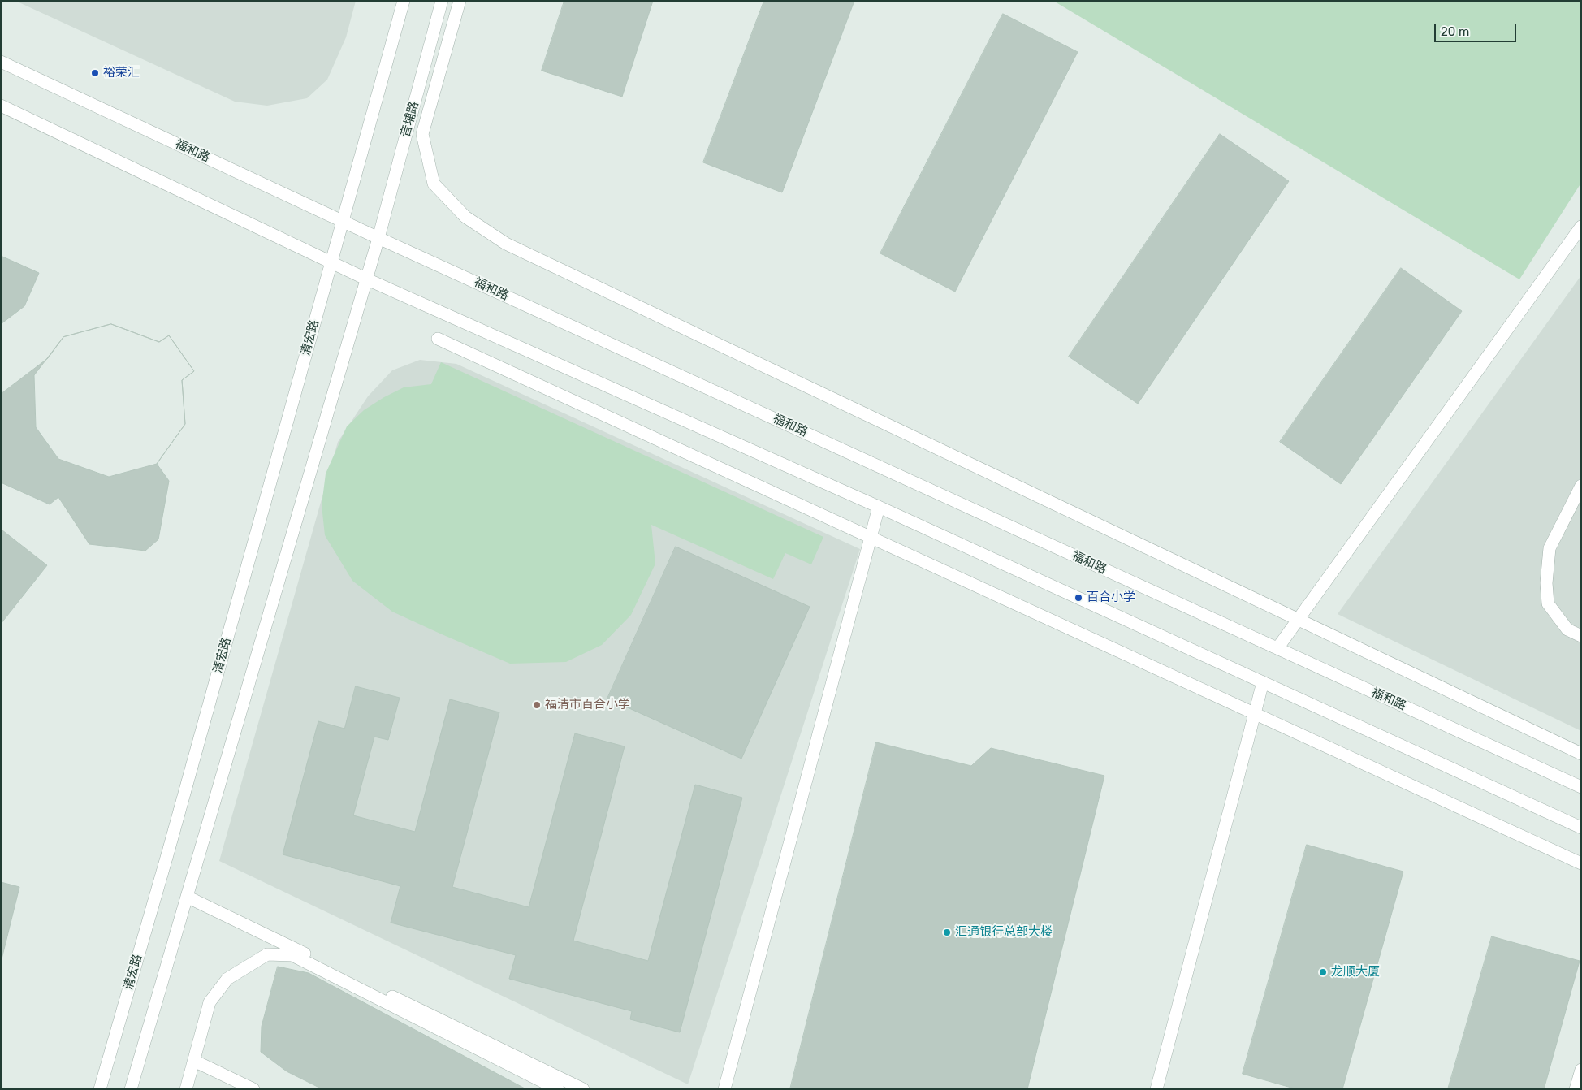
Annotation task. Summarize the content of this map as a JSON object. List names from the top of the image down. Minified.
{"streets":{"street":["音埔路","福和路","清宏路"]},"crossings":[["音埔路","福和路"],["福和路","清宏路"]],"places":["裕荣汇","百合小学","福清市百合小学","汇通银行总部大楼","龙顺大厦"],"scale_bar":"20 m"}
